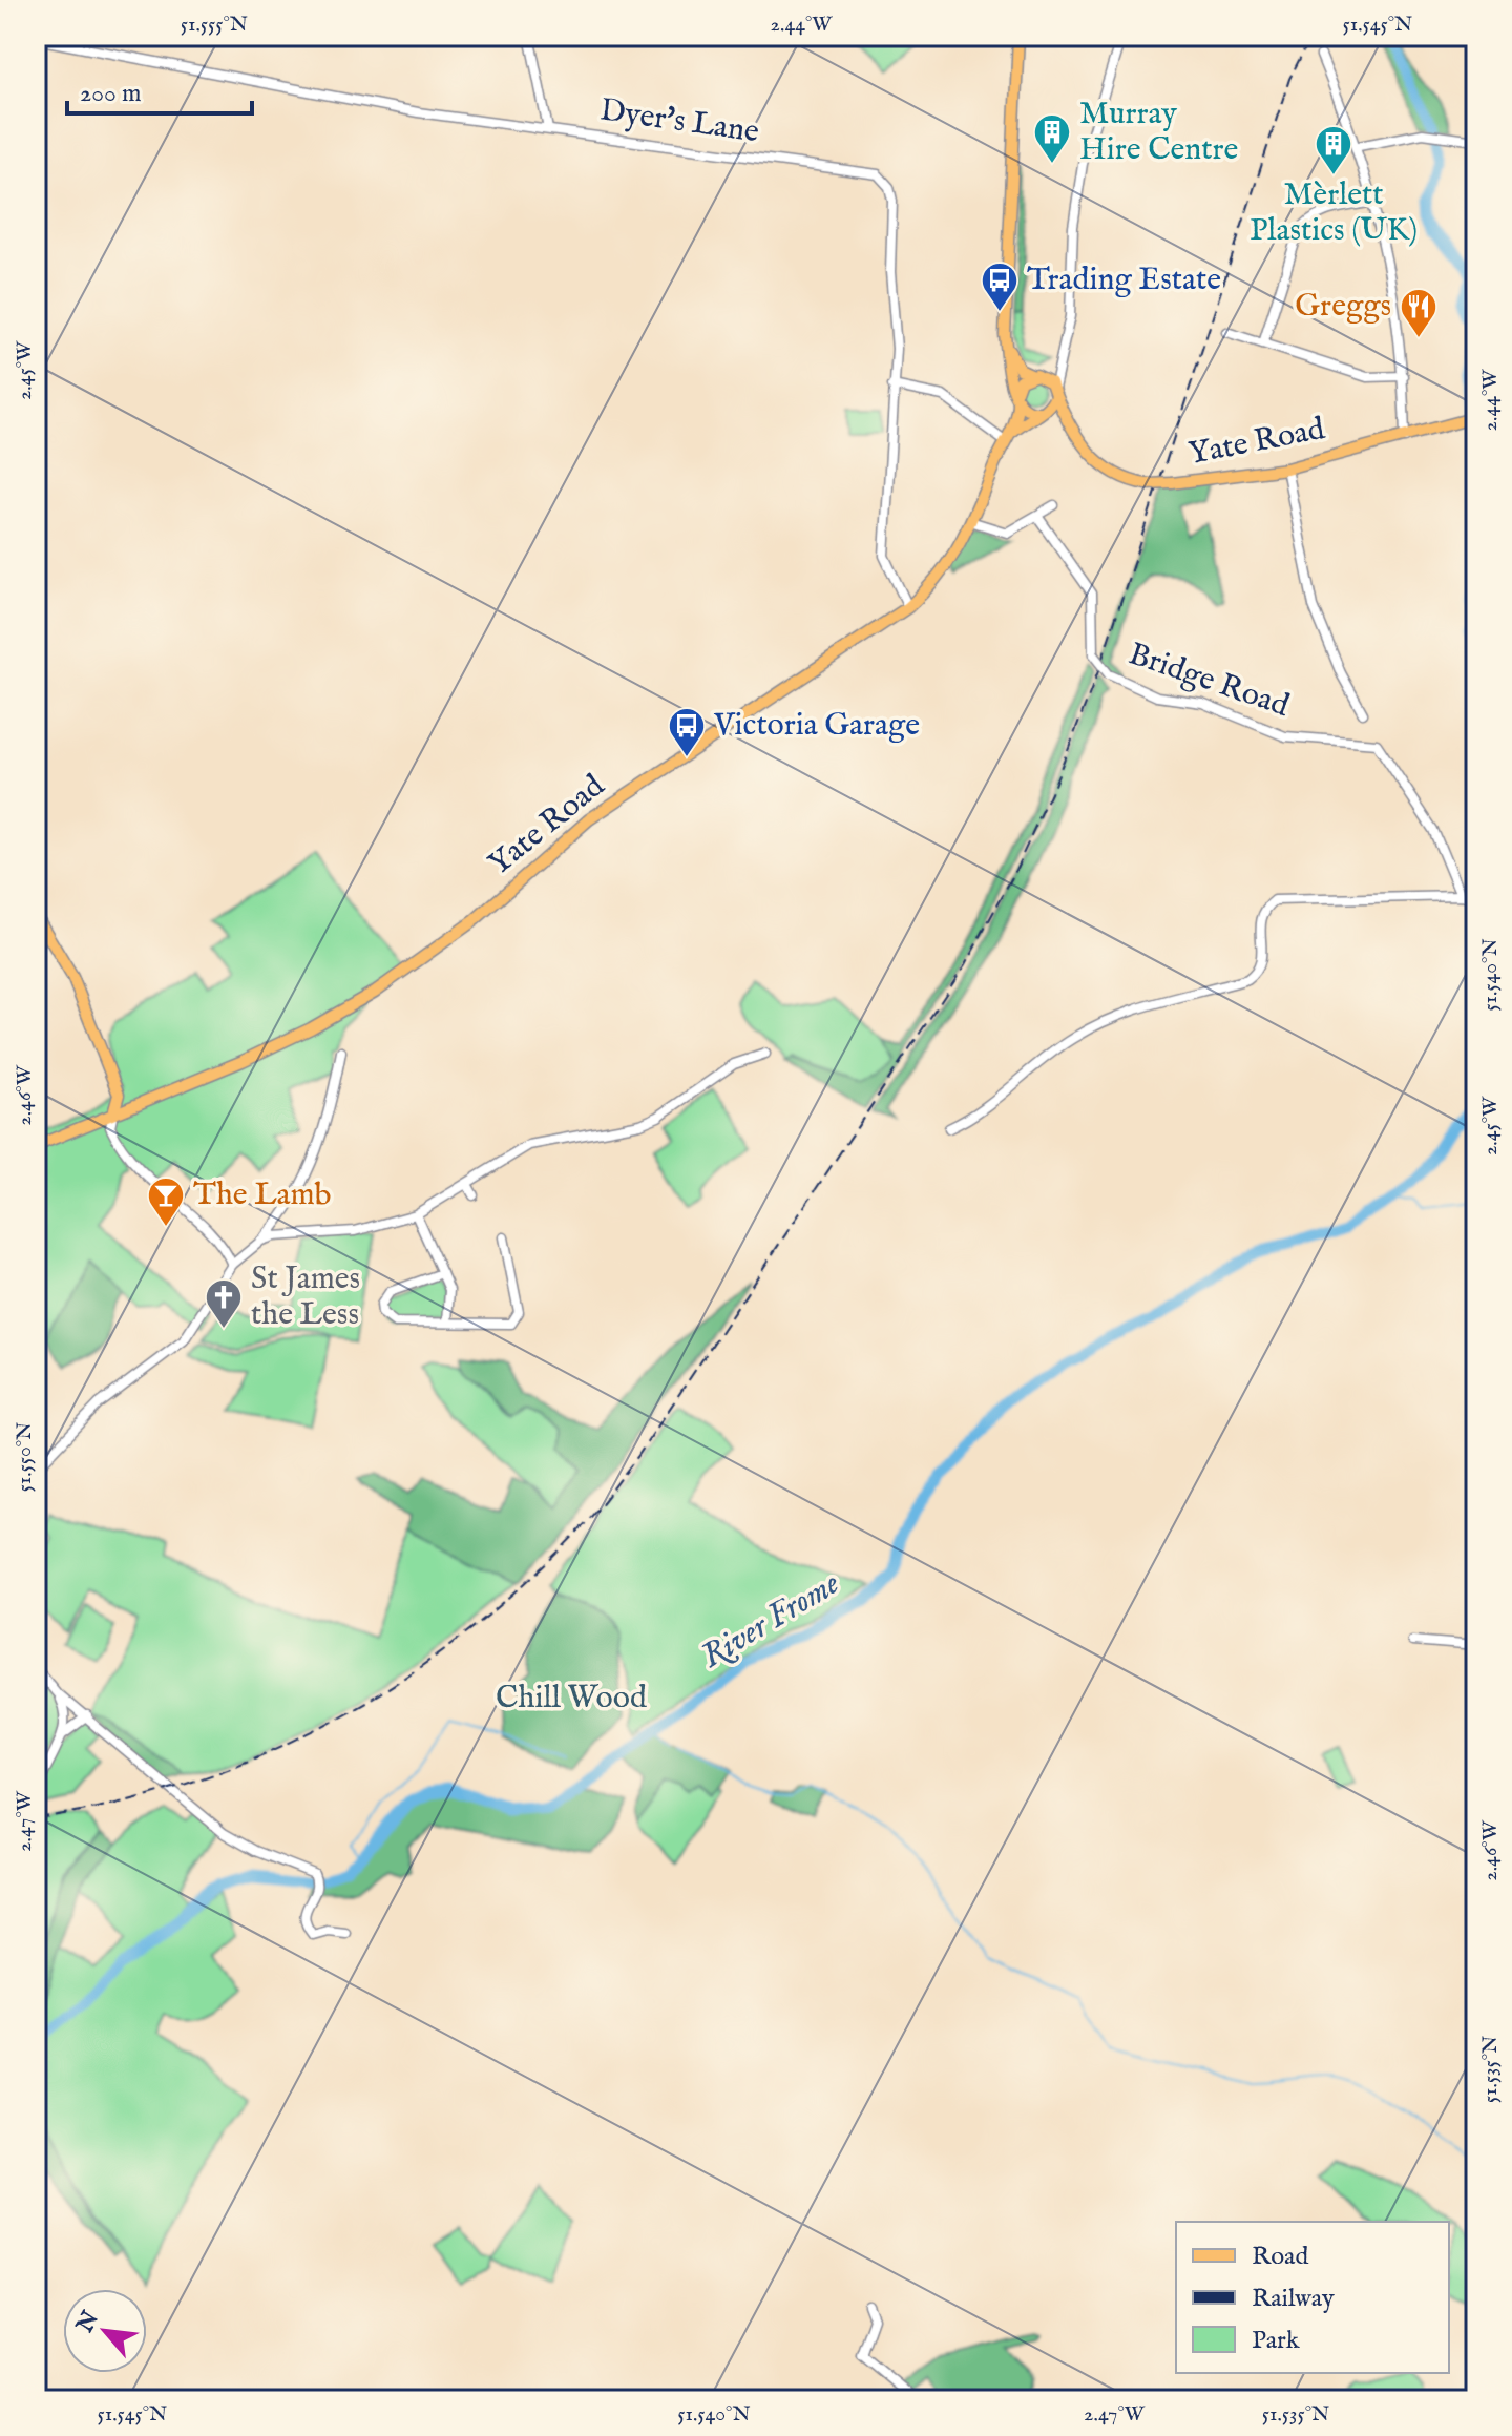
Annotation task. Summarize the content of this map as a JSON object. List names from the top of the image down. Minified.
{"streets":{"main road":["Yate Road"],"street":["Dyer's Lane","Bridge Road"]},"crossings":[["Dyer's Lane","Yate Road"]],"water":["River Frome"],"parks":["Chill Wood"],"places":{"building":["Murray Hire Centre","Mèrlett Plastics (UK)"],"bus stop":["Trading Estate","Victoria Garage"],"restaurant":["Greggs"],"bar":["The Lamb"],"church":["St James the Less"]},"legend":["Road","Railway","Park"],"scale_bar":"200 m","north":"top left","coordinates":["51.555°N","2.44°W","51.545°N","2.45°W","51.540°N","2.46°W","51.550°N","2.47°W","51.535°N"]}
